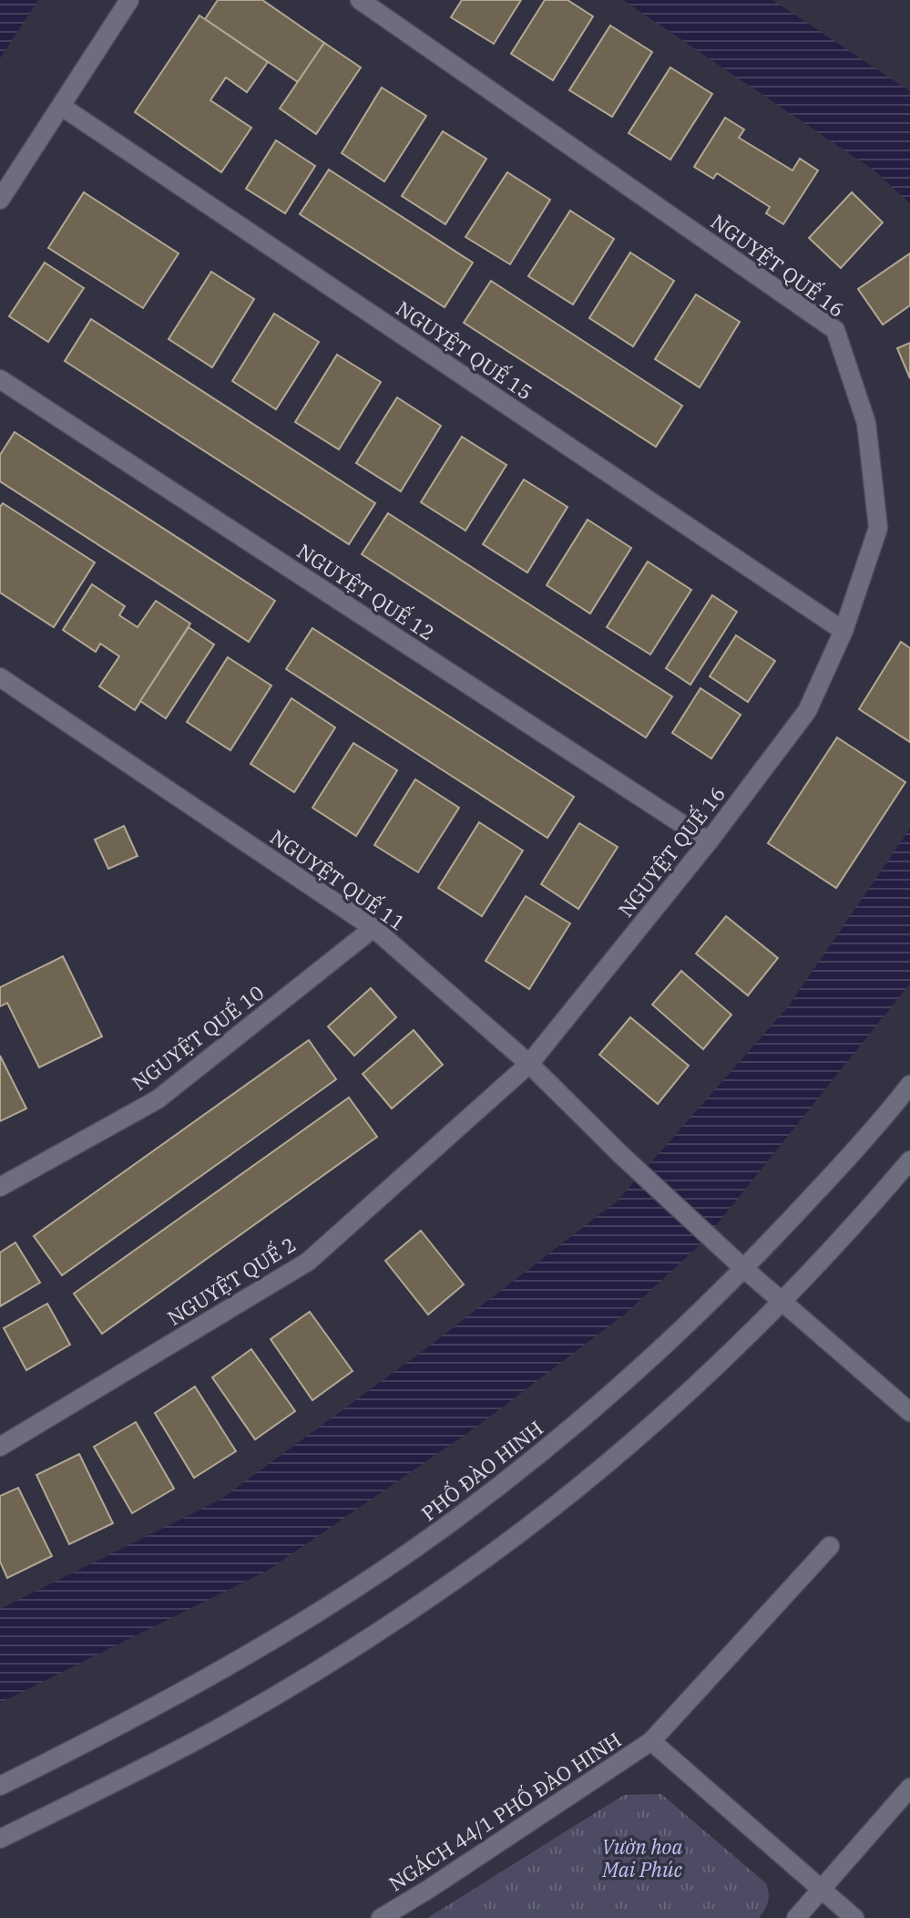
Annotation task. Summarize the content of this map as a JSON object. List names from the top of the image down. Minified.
{"streets":{"street":["NGUYỆT QUẾ 16","NGUYỆT QUẾ 15","NGUYỆT QUẾ 12","NGUYỆT QUẾ 11","NGUYỆT QUẾ 10","NGUYỆT QUẾ 2","PHỐ ĐÀO HINH","NGÁCH 44/1 PHỐ ĐÀO HINH"]},"crossings":[["NGUYỆT QUẾ 16","NGUYỆT QUẾ 15"],["NGUYỆT QUẾ 16","NGUYỆT QUẾ 12"],["NGUYỆT QUẾ 16","NGUYỆT QUẾ 11"],["NGUYỆT QUẾ 16","NGUYỆT QUẾ 2"],["NGUYỆT QUẾ 11","NGUYỆT QUẾ 10"],["NGUYỆT QUẾ 11","NGUYỆT QUẾ 2"],["NGUYỆT QUẾ 11","PHỐ ĐÀO HINH"]],"parks":["Vườn hoa Mai Phúc"]}
